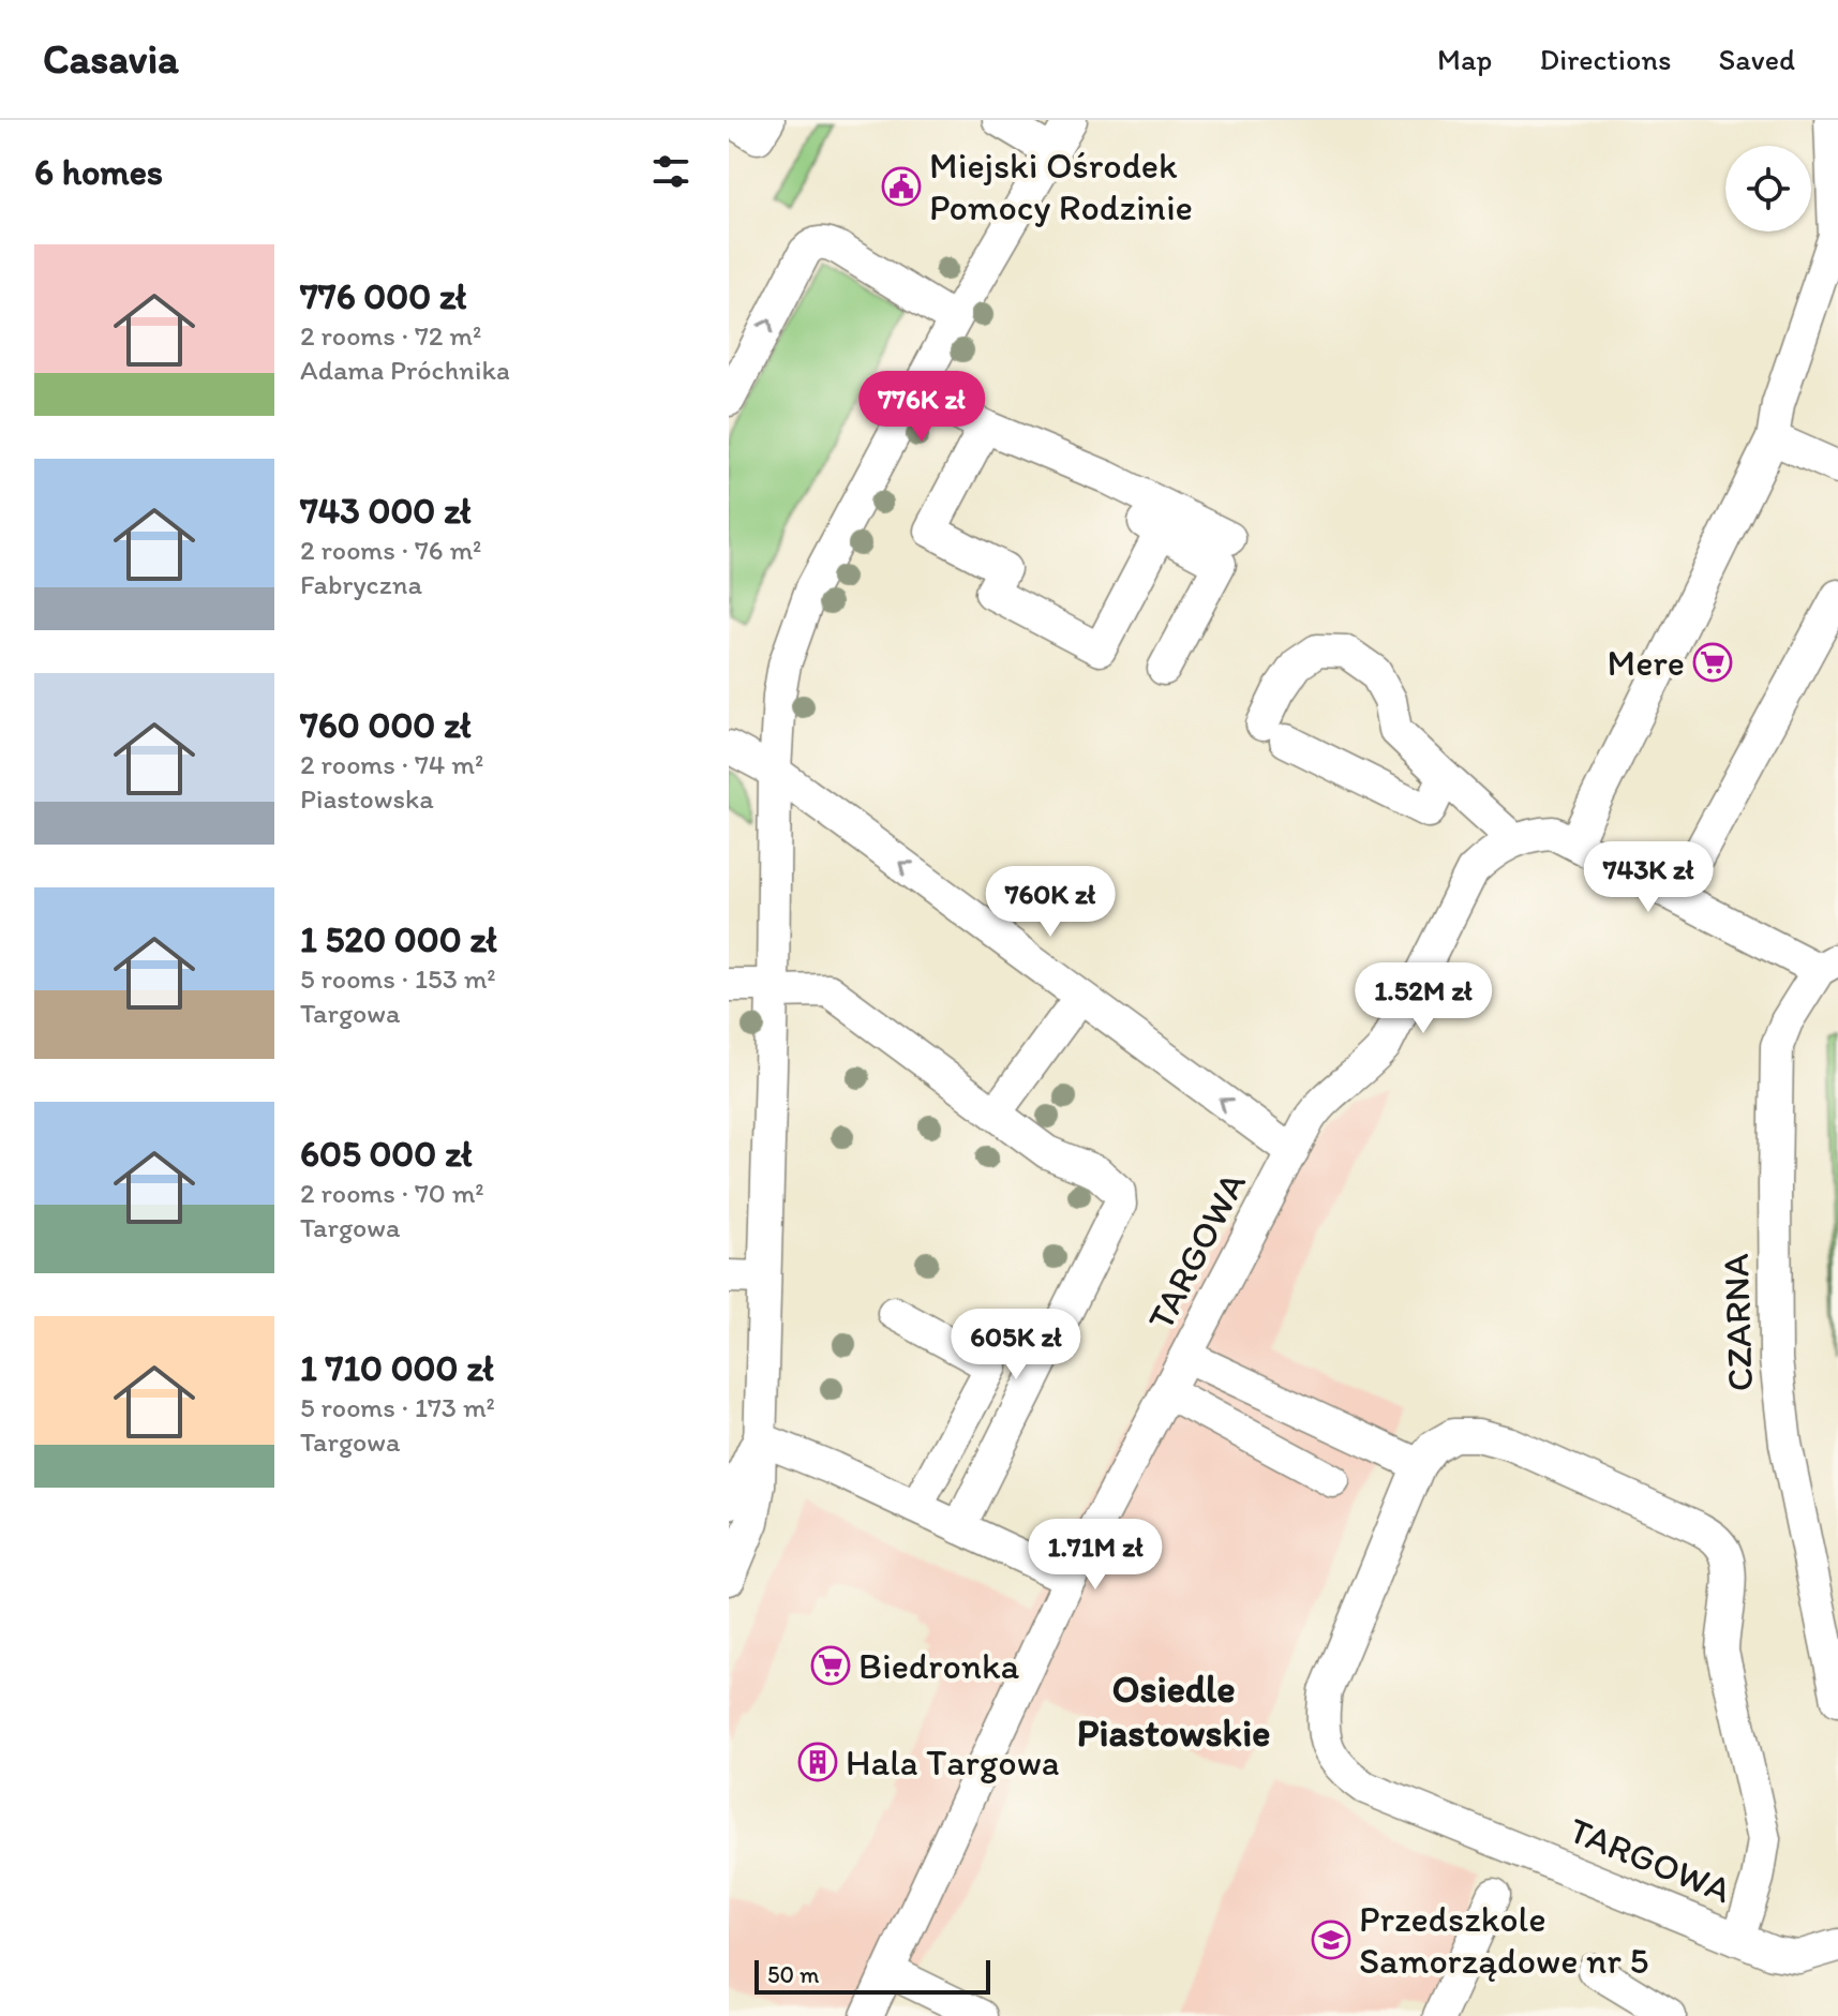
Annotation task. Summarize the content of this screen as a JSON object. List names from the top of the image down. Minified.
{"streets":{"street":["TARGOWA","CZARNA"]},"districts":["Osiedle Piastowskie"],"places":{"public building":["Miejski Ośrodek Pomocy Rodzinie"],"supermarket":["Mere","Biedronka"],"building":["Hala Targowa"],"school or university":["Przedszkole Samorządowe nr 5"]},"scale_bar":"50 m","page":{"header":"Casavia","nav":["Map","Directions","Saved"],"heading":"6 homes","list":[{"name":"776 000 zł","note":"2 rooms · 72 m² · Adama Próchnika"},{"name":"743 000 zł","note":"2 rooms · 76 m² · Fabryczna"},{"name":"760 000 zł","note":"2 rooms · 74 m² · Piastowska"},{"name":"1 520 000 zł","note":"5 rooms · 153 m² · Targowa"},{"name":"605 000 zł","note":"2 rooms · 70 m² · Targowa"},{"name":"1 710 000 zł","note":"5 rooms · 173 m² · Targowa"}],"price":["776K zł","743K zł","760K zł","1.52M zł","605K zł","1.71M zł"],"scale":"50 m"}}
